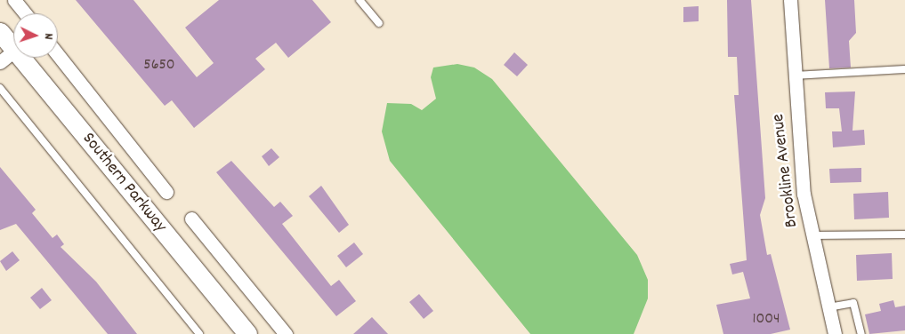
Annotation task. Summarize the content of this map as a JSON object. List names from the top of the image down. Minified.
{"streets":{"main road":["Southern Parkway"],"street":["Brookline Avenue"]},"house_numbers":["5650","1004"],"north":"right"}
